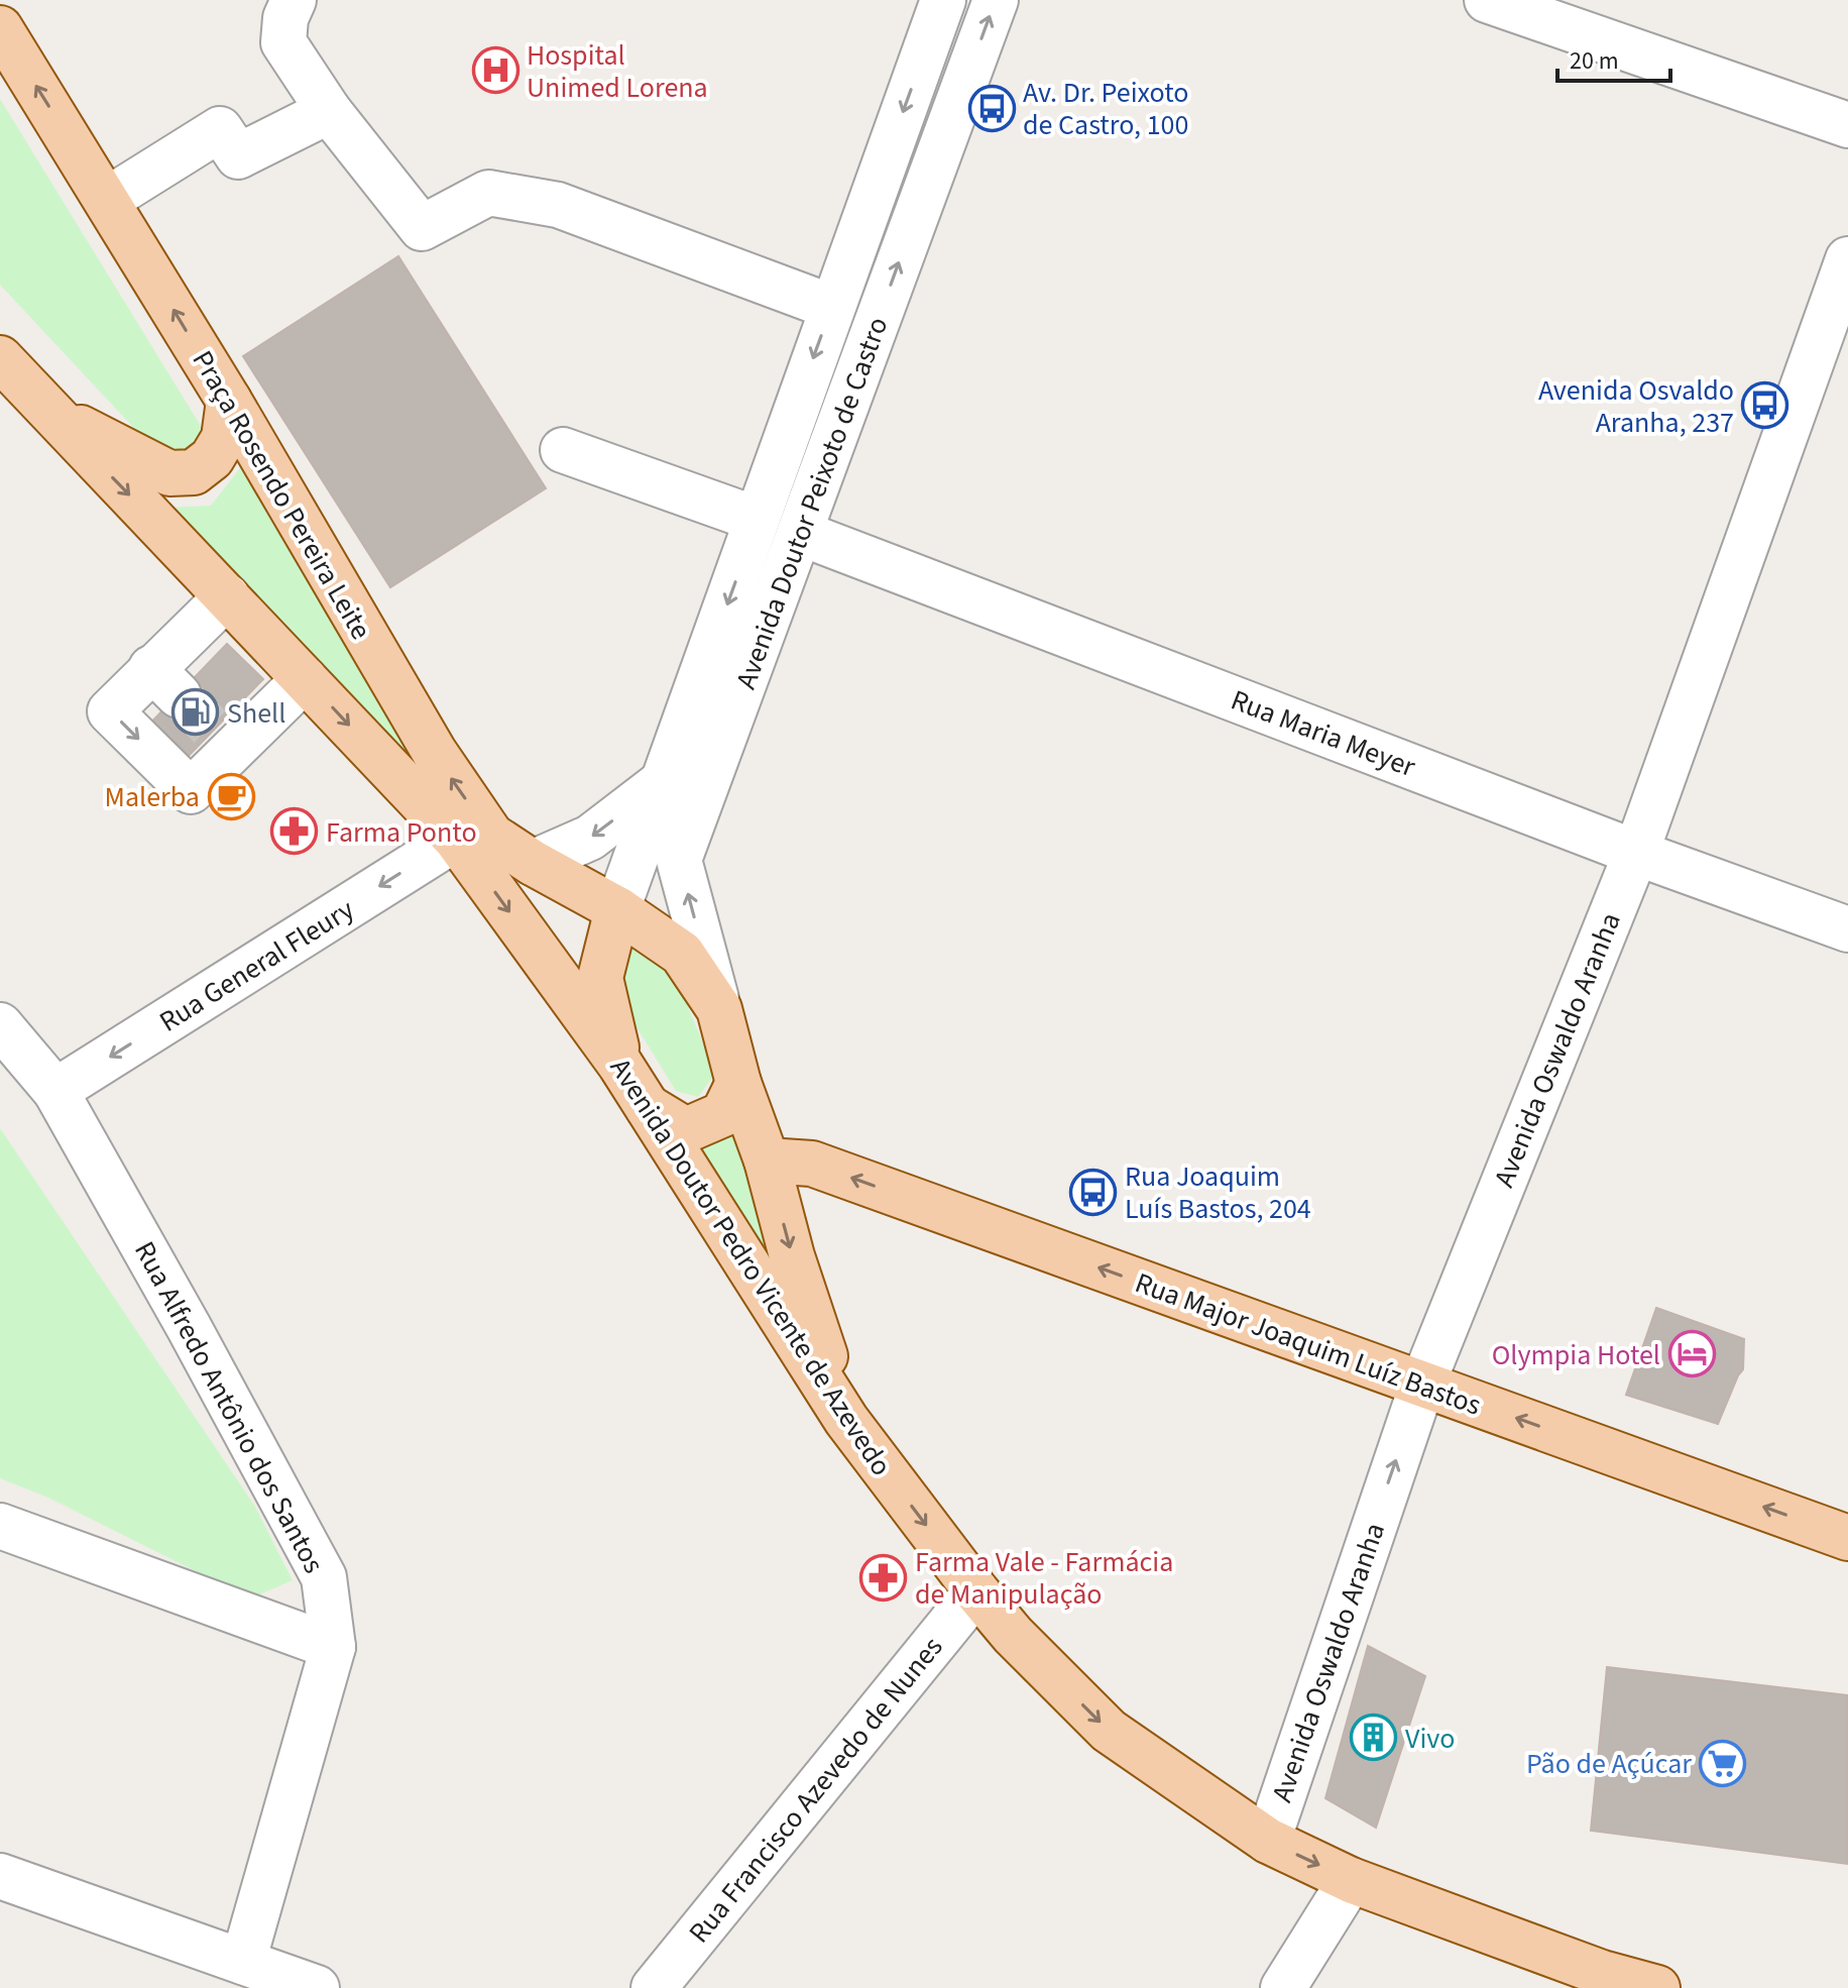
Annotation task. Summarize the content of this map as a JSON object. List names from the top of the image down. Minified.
{"streets":{"main road":["Praça Rosendo Pereira Leite","Avenida Doutor Pedro Vicente de Azevedo","Rua Major Joaquim Luíz Bastos"],"street":["Avenida Doutor Peixoto de Castro","Rua Maria Meyer","Rua General Fleury","Avenida Oswaldo Aranha","Rua Alfredo Antônio dos Santos","Rua Francisco Azevedo de Nunes"]},"crossings":[["Praça Rosendo Pereira Leite","Avenida Doutor Peixoto de Castro"],["Praça Rosendo Pereira Leite","Avenida Doutor Pedro Vicente de Azevedo"],["Praça Rosendo Pereira Leite","Rua Major Joaquim Luíz Bastos"],["Avenida Doutor Peixoto de Castro","Rua Maria Meyer"],["Rua Maria Meyer","Avenida Oswaldo Aranha"],["Rua General Fleury","Avenida Doutor Pedro Vicente de Azevedo"],["Rua General Fleury","Rua Alfredo Antônio dos Santos"],["Avenida Oswaldo Aranha","Avenida Doutor Pedro Vicente de Azevedo"],["Avenida Oswaldo Aranha","Rua Major Joaquim Luíz Bastos"],["Avenida Doutor Pedro Vicente de Azevedo","Rua Francisco Azevedo de Nunes"]],"one_way":["Rua General Fleury","Avenida Doutor Pedro Vicente de Azevedo","Rua Major Joaquim Luíz Bastos"],"places":{"hospital":["Hospital Unimed Lorena"],"bus stop":["Av. Dr. Peixoto de Castro, 100","Avenida Osvaldo Aranha, 237","Rua Joaquim Luís Bastos, 204"],"fuel station":["Shell"],"cafe":["Malerba"],"pharmacy":["Farma Ponto","Farma Vale - Farmácia de Manipulação"],"hotel":["Olympia Hotel"],"building":["Vivo"],"supermarket":["Pão de Açúcar"]},"scale_bar":"20 m"}
